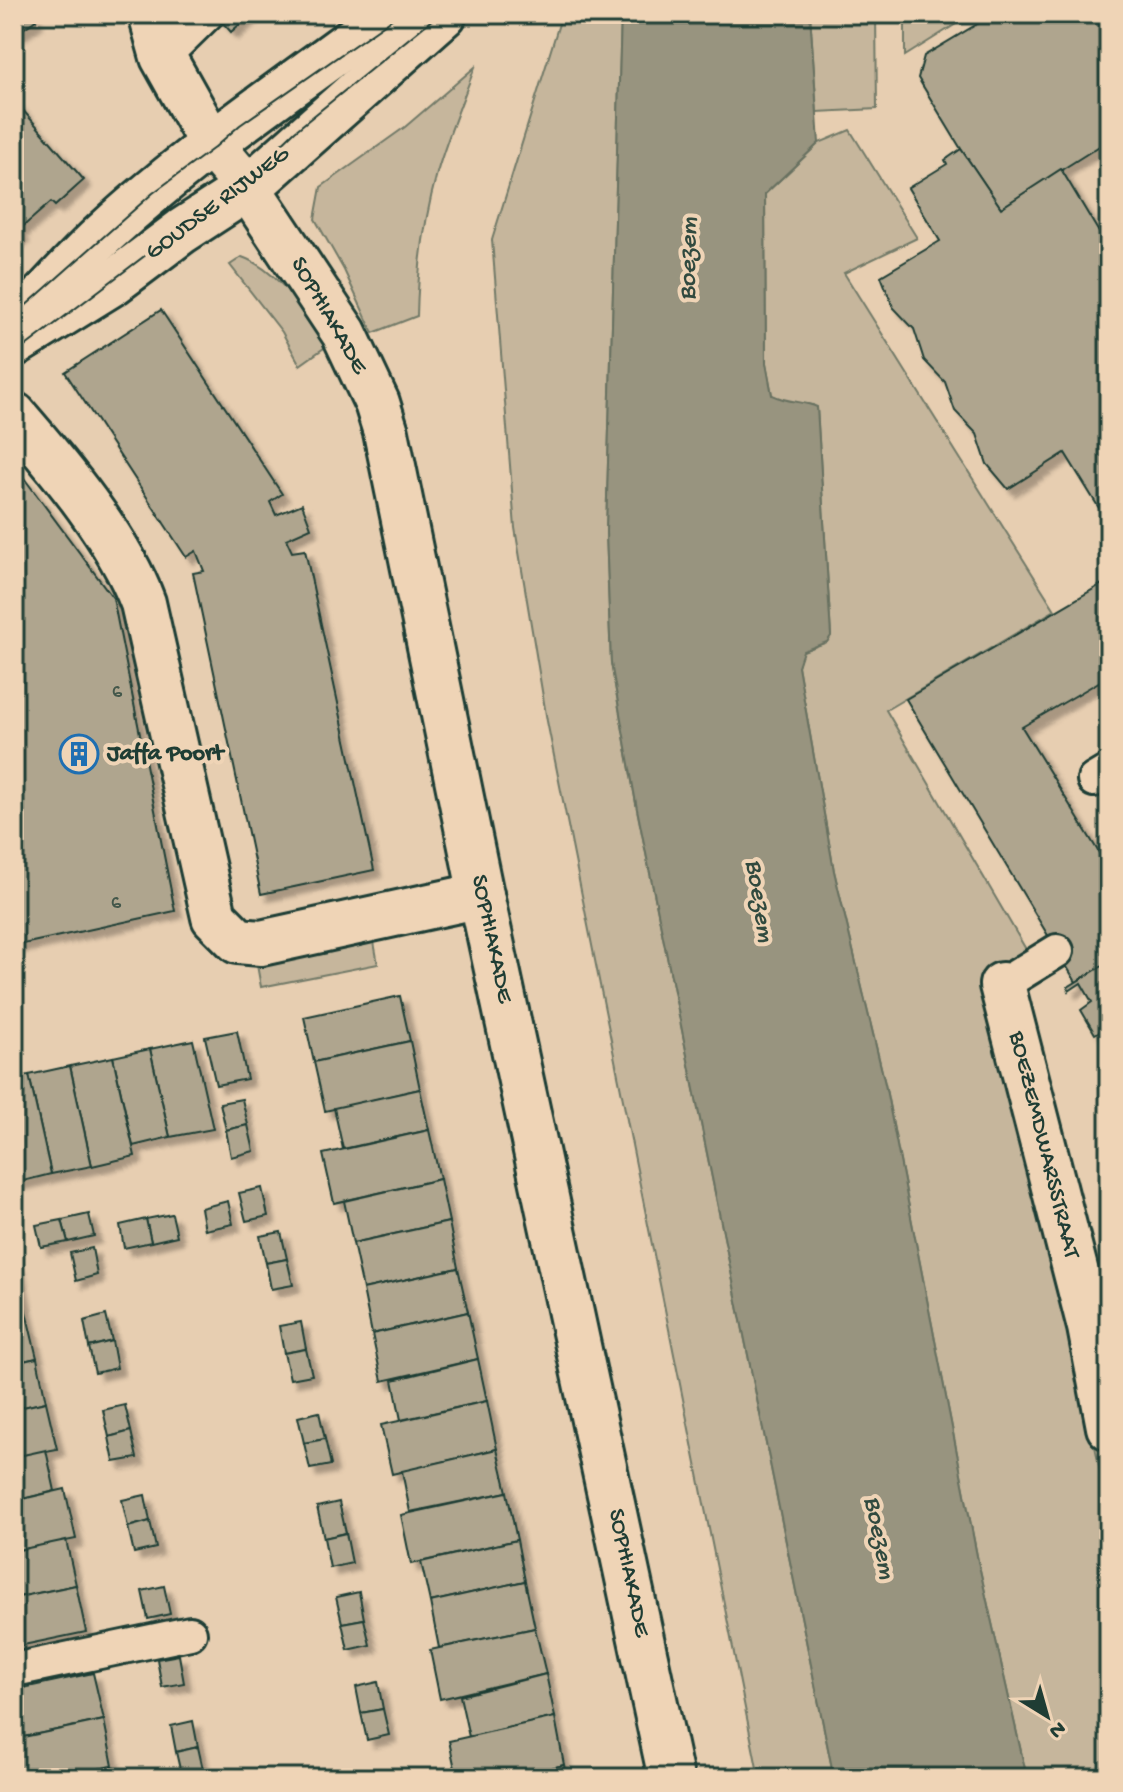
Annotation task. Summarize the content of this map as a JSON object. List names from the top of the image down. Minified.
{"streets":{"street":["GOUDSE RIJWEG","SOPHIAKADE","BOEZEMDWARSSTRAAT"]},"crossings":[["GOUDSE RIJWEG","SOPHIAKADE"]],"water":["Boezem"],"places":{"building":["Jaffa Poort"]},"house_numbers":["6","6"],"north":"bottom right"}
